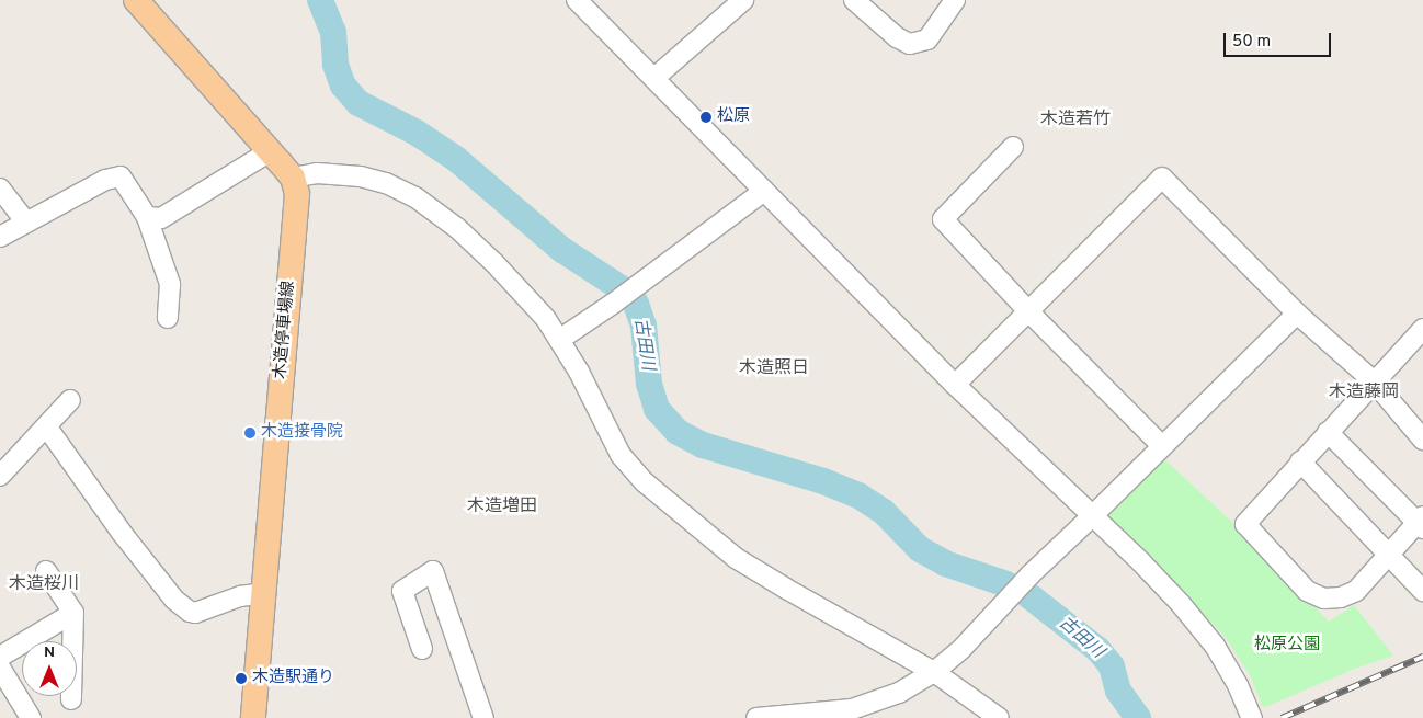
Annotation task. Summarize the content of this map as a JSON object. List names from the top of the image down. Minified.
{"streets":{"main road":["木造停車場線"]},"districts":["木造若竹","木造照日","木造藤岡","木造増田","木造桜川"],"water":["古田川"],"parks":["松原公園"],"places":["松原","木造接骨院","木造駅通り"],"scale_bar":"50 m","north":"top"}
